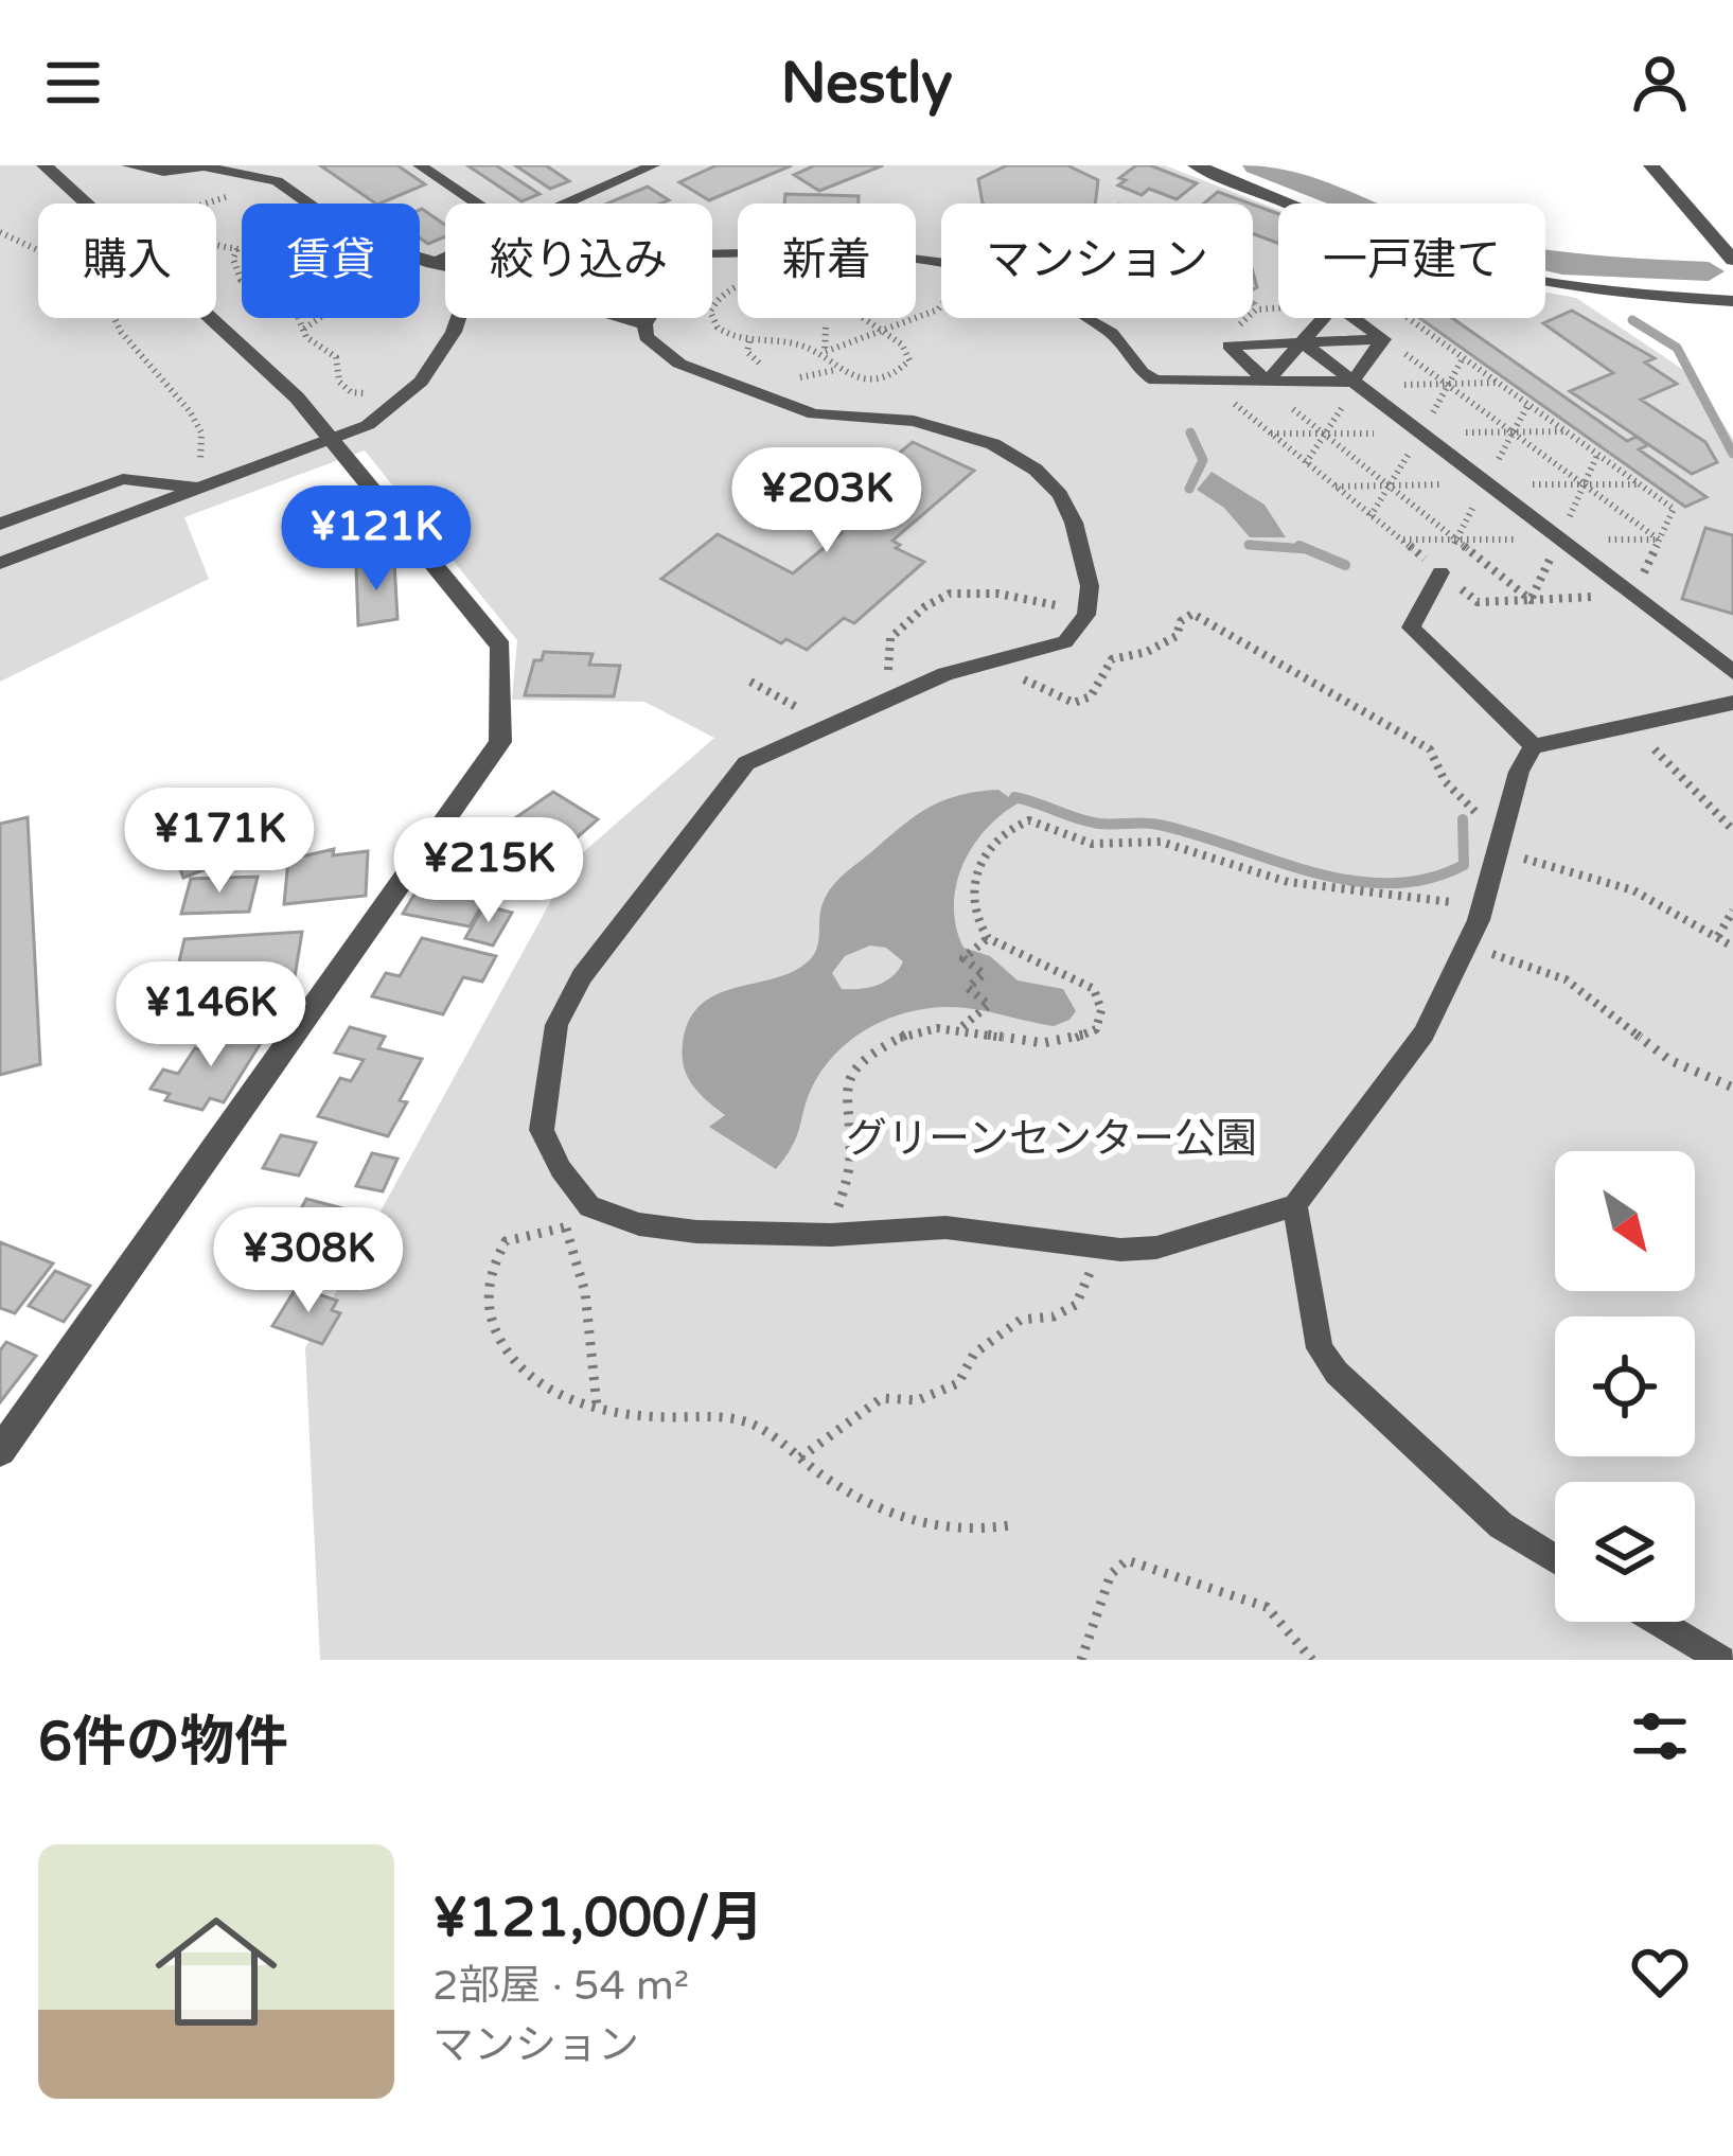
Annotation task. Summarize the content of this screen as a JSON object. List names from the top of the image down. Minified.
{"parks":["グリーンセンター公園"],"north":"bottom right","page":{"header":"Nestly","chip":["購入","賃貸","絞り込み","新着","マンション","一戸建て"],"price":["¥203K","¥121K","¥171K","¥215K","¥146K","¥308K"],"heading":"6件の物件","list":[{"name":"¥121,000/月","note":"2部屋 · 54 m² · マンション"}]}}
